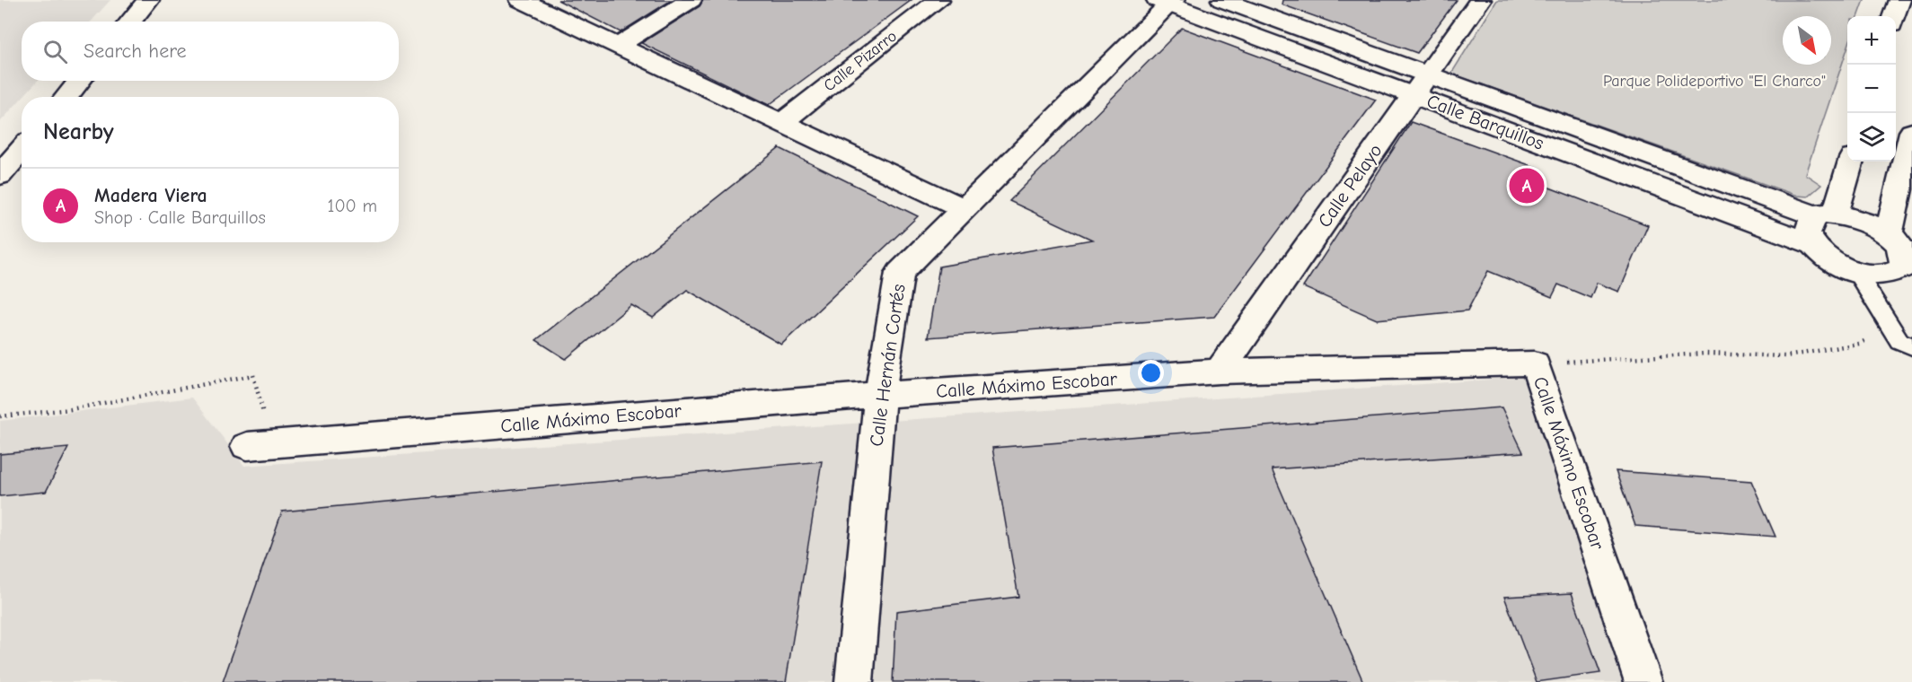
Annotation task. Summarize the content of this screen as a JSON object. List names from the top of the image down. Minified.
{"streets":{"street":["Calle Pizarro","Calle Barquillos","Calle Pelayo","Calle Hernán Cortés","Calle Máximo Escobar"]},"crossings":[["Calle Barquillos","Calle Pelayo"],["Calle Barquillos","Calle Hernán Cortés"],["Calle Pelayo","Calle Máximo Escobar"],["Calle Hernán Cortés","Calle Máximo Escobar"]],"parks":["Parque Polideportivo \"El Charco\""],"north":"bottom right","page":{"map_buttons":["+","−"],"search":"Search here","heading":"Nearby","pins":"A","list":[{"mark":"A","name":"Madera Viera","note":"Shop · Calle Barquillos","value":"100 m"}]}}
